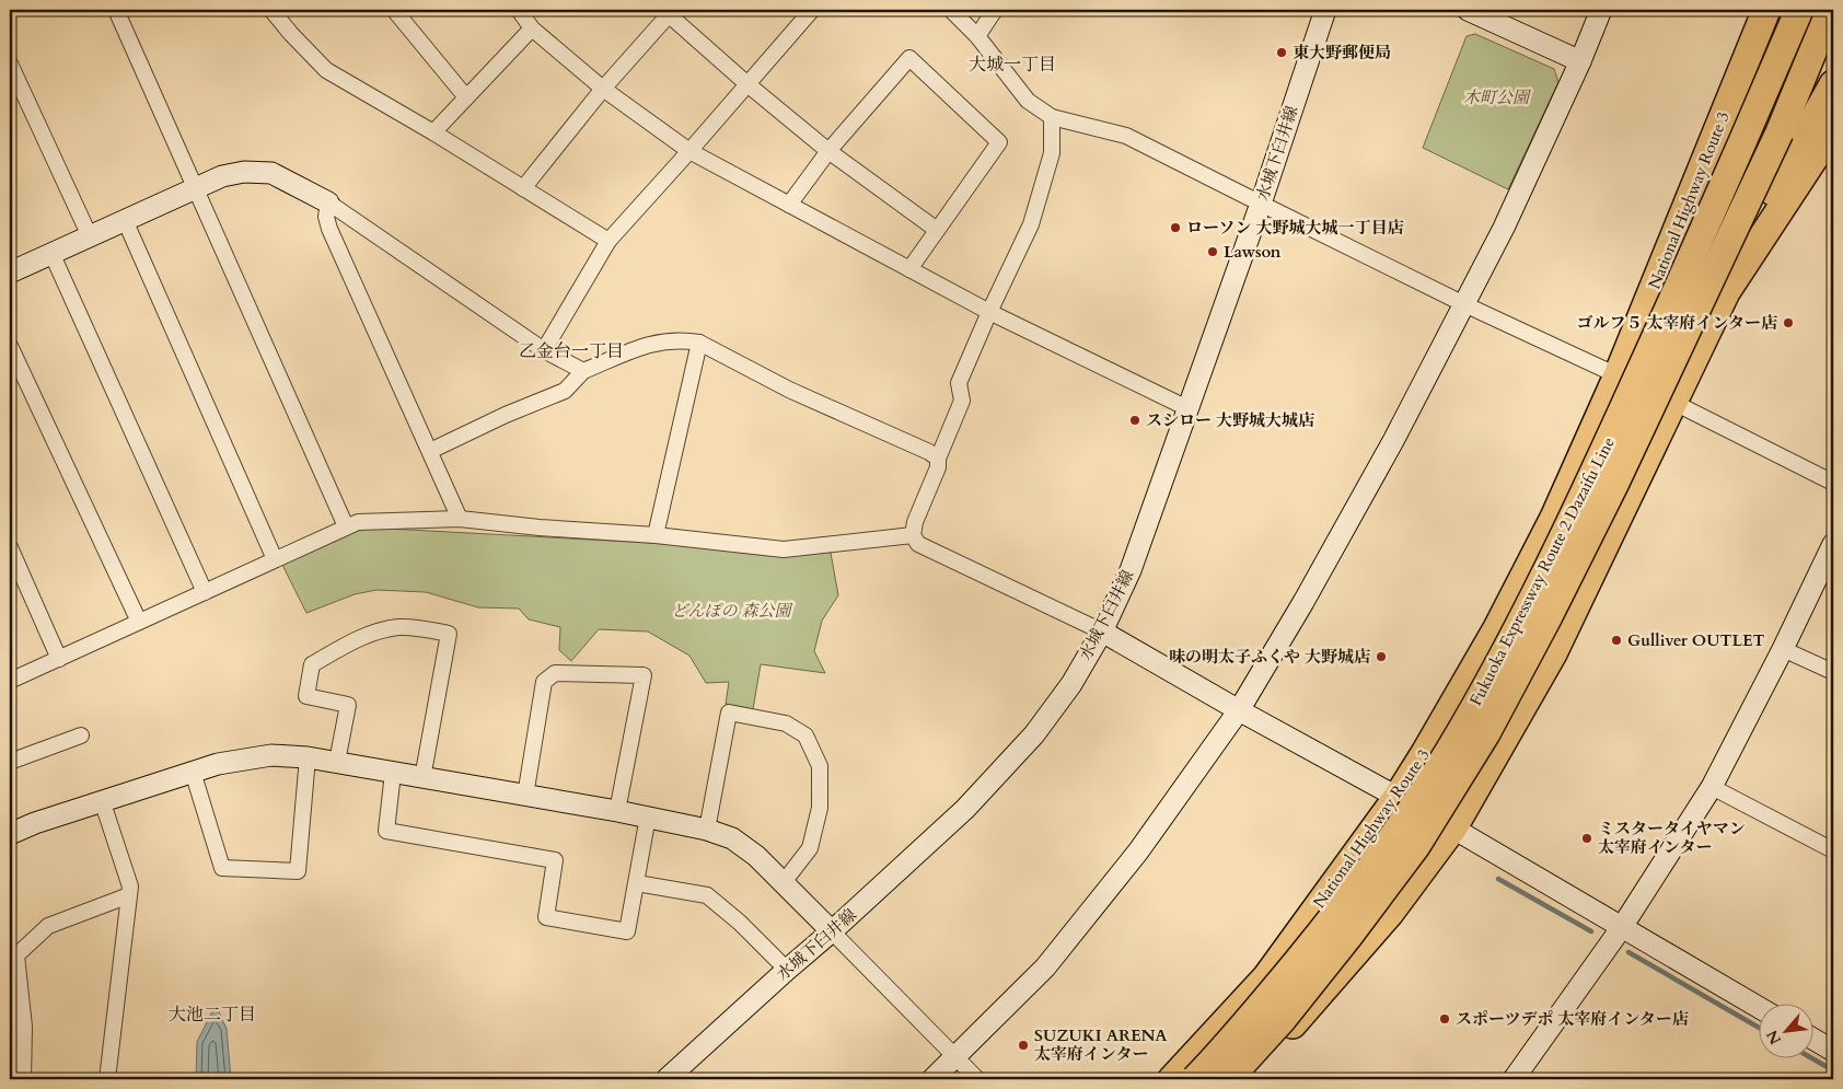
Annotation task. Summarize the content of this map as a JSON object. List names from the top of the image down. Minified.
{"streets":{"highway":["National Highway Route 3","Fukuoka Expressway Route 2 Dazaifu Line"],"street":["水城下臼井線"]},"districts":["大城一丁目","乙金台一丁目","大池二丁目"],"parks":["木町公園","どんぽの 森公園"],"places":["東大野郵便局","ローソン 大野城大城一丁目店","Lawson","ゴルフ５ 太宰府インター店","スシロー 大野城大城店","Gulliver OUTLET","味の明太子ふくや 大野城店","ミスタータイヤマン 太宰府インター","スポーツデポ 太宰府インター店","SUZUKI ARENA 太宰府インター"],"north":"bottom left"}
